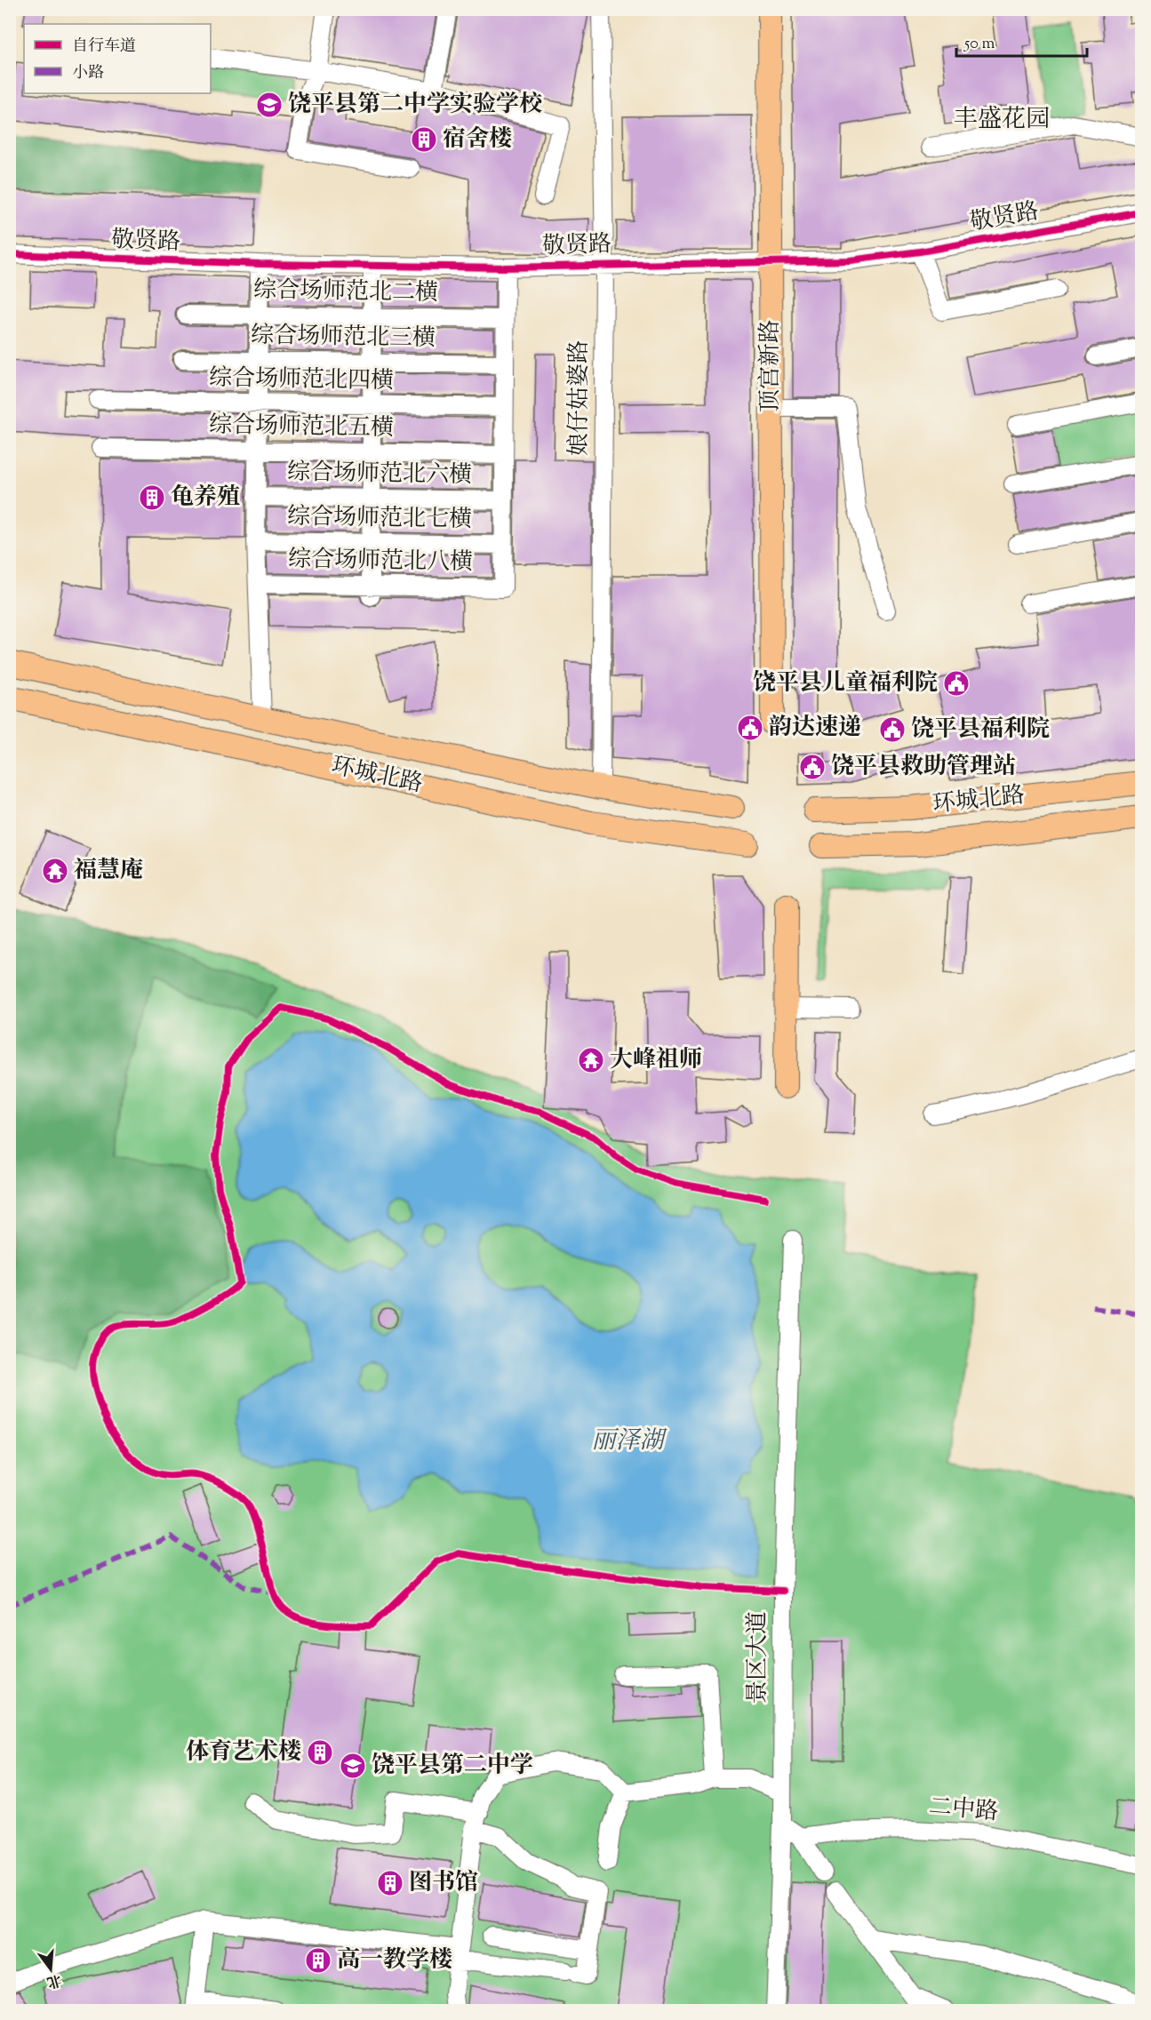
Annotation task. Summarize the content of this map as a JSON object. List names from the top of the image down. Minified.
{"streets":{"main road":["顶宫新路","环城北路"],"street":["敬贤路","综合场师范北二横","综合场师范北三横","综合场师范北四横","娘仔姑婆路","综合场师范北五横","综合场师范北六横","综合场师范北七横","综合场师范北八横","景区大道","二中路"]},"crossings":[["敬贤路","顶宫新路"],["敬贤路","娘仔姑婆路"],["娘仔姑婆路","环城北路"],["综合场师范北七横","综合场师范北八横"]],"districts":["丰盛花园"],"water":["丽泽湖"],"places":{"school or university":["饶平县第二中学实验学校","饶平县第二中学"],"building":["宿舍楼","龟养殖","体育艺术楼","图书馆","高一教学楼"],"public building":["饶平县儿童福利院","韵达速递","饶平县福利院","饶平县救助管理站"],"temple":["福慧庵","大峰祖师"]},"legend":["自行车道","小路"],"scale_bar":"50 m","north":"bottom"}
